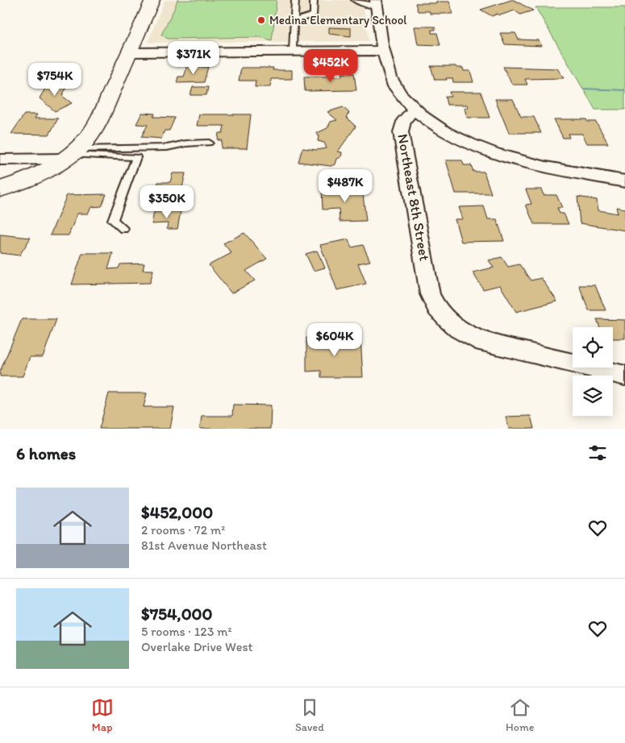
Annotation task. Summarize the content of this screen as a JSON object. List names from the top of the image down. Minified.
{"streets":{"street":["Northeast 8th Street"]},"places":["Medina Elementary School"],"page":{"price":["$371K","$452K","$754K","$487K","$350K","$604K"],"heading":"6 homes","list":[{"name":"$452,000","note":"2 rooms · 72 m² · 81st Avenue Northeast"},{"name":"$754,000","note":"5 rooms · 123 m² · Overlake Drive West"}],"tabs":["Map","Saved","Home"]}}
